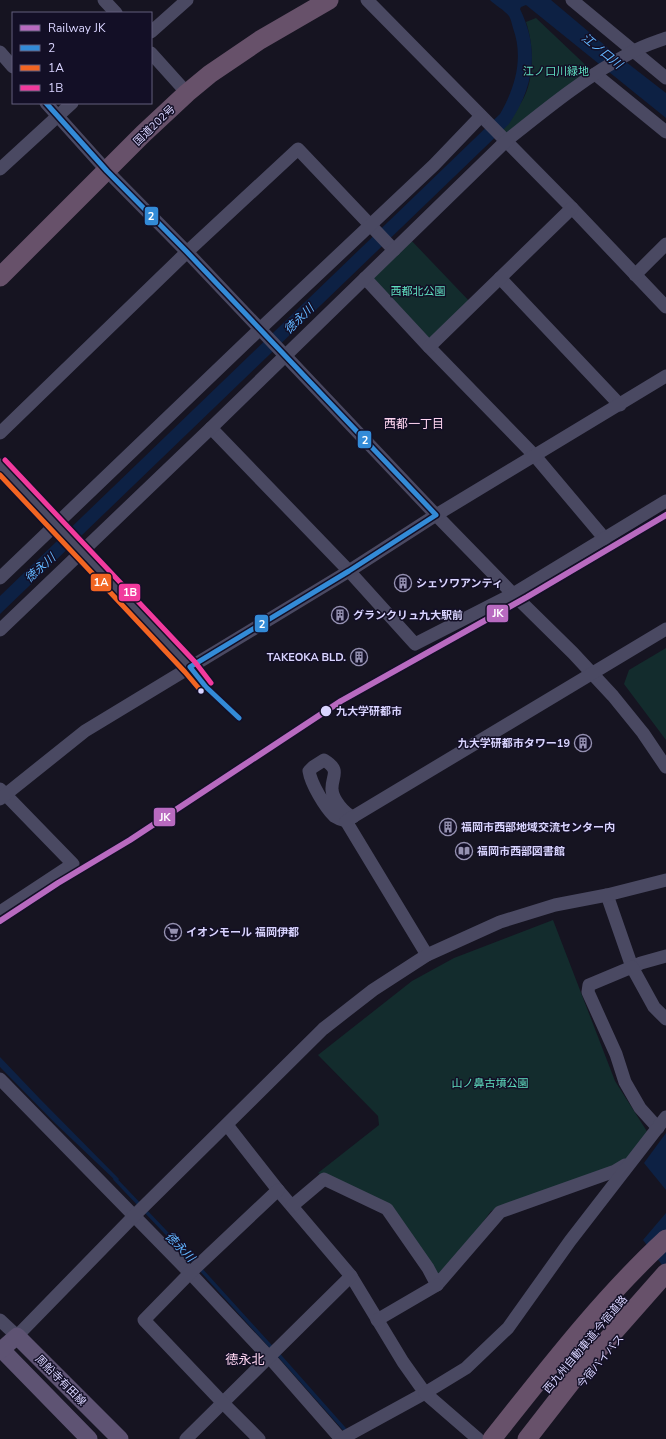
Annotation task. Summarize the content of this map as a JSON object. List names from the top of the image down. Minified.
{"streets":{"highway":["国道202号","西九州自動車道;今宿道路","今宿バイパス"],"main road":["周船寺有田線"]},"districts":["西都一丁目","徳永北"],"water":["江ノ口川","徳永川"],"parks":["江ノ口川緑地","西都北公園","山ノ鼻古墳公園"],"places":{"building":["シェソワアンティ","グランクリュ九大駅前","TAKEOKA BLD.","九大学研都市タワー19","福岡市西部地域交流センター内"],"other":["九大学研都市"],"library":["福岡市西部図書館"],"supermarket":["イオンモール 福岡伊都"]},"lines":["transit line 2","transit line 1B","transit line 1A","rail line JK"],"legend":["Railway JK","2","1A","1B"]}
